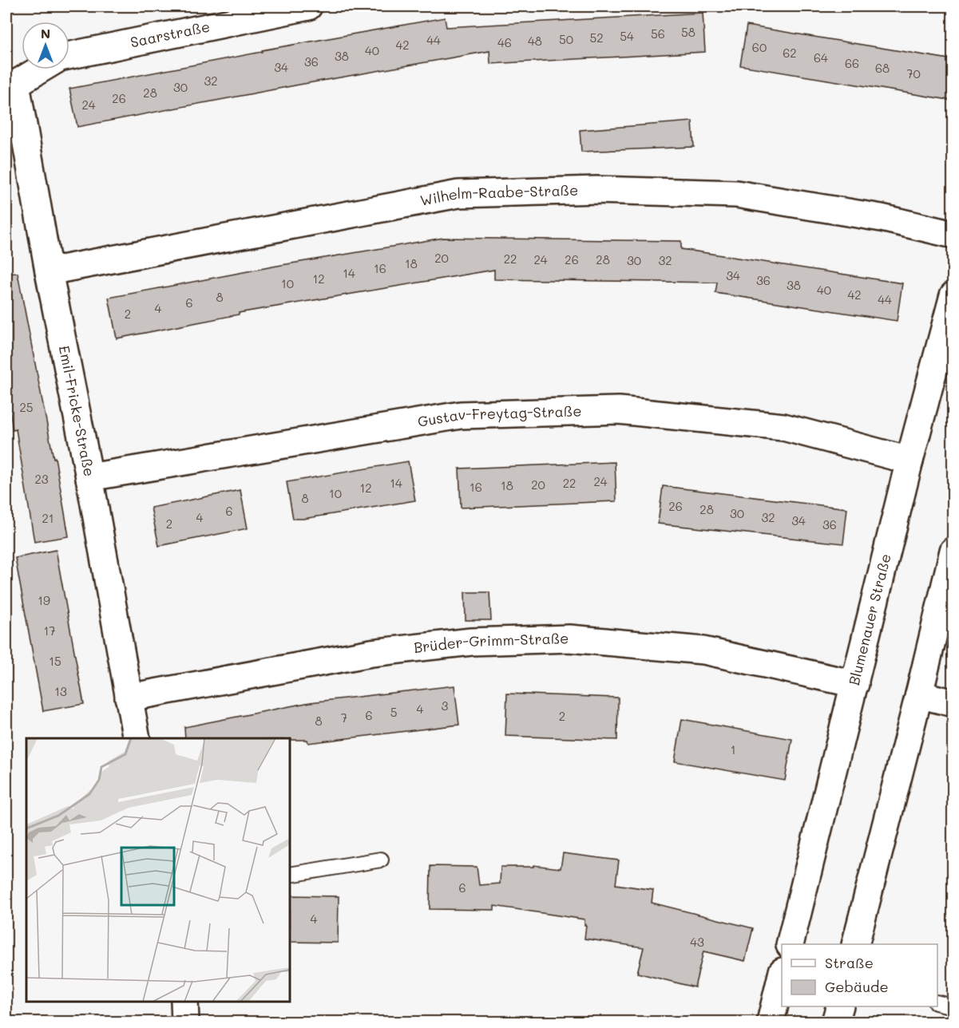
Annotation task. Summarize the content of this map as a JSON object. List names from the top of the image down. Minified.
{"streets":{"street":["Saarstraße","Wilhelm-Raabe-Straße","Emil-Fricke-Straße","Gustav-Freytag-Straße","Blumenauer Straße","Brüder-Grimm-Straße"]},"crossings":[["Wilhelm-Raabe-Straße","Emil-Fricke-Straße"],["Emil-Fricke-Straße","Gustav-Freytag-Straße"],["Emil-Fricke-Straße","Brüder-Grimm-Straße"],["Gustav-Freytag-Straße","Blumenauer Straße"],["Blumenauer Straße","Brüder-Grimm-Straße"]],"house_numbers":["58","56","54","52","50","44","48","46","42","60","40","62","38","64","36","66","34","68","70","32","30","28","26","24","20","22","24","26","28","30","32","18","16","14","34","12","36","10","38","40","42","8","44","6","4","2","25","23","24","14","22","20","18","16","12","10","8","26","28","6","30","4","32","21","34","2","36","19","17","15","13","3","4","5","6","2","7","8","1","6","4","43"],"legend":["Straße","Gebäude"],"north":"top"}
